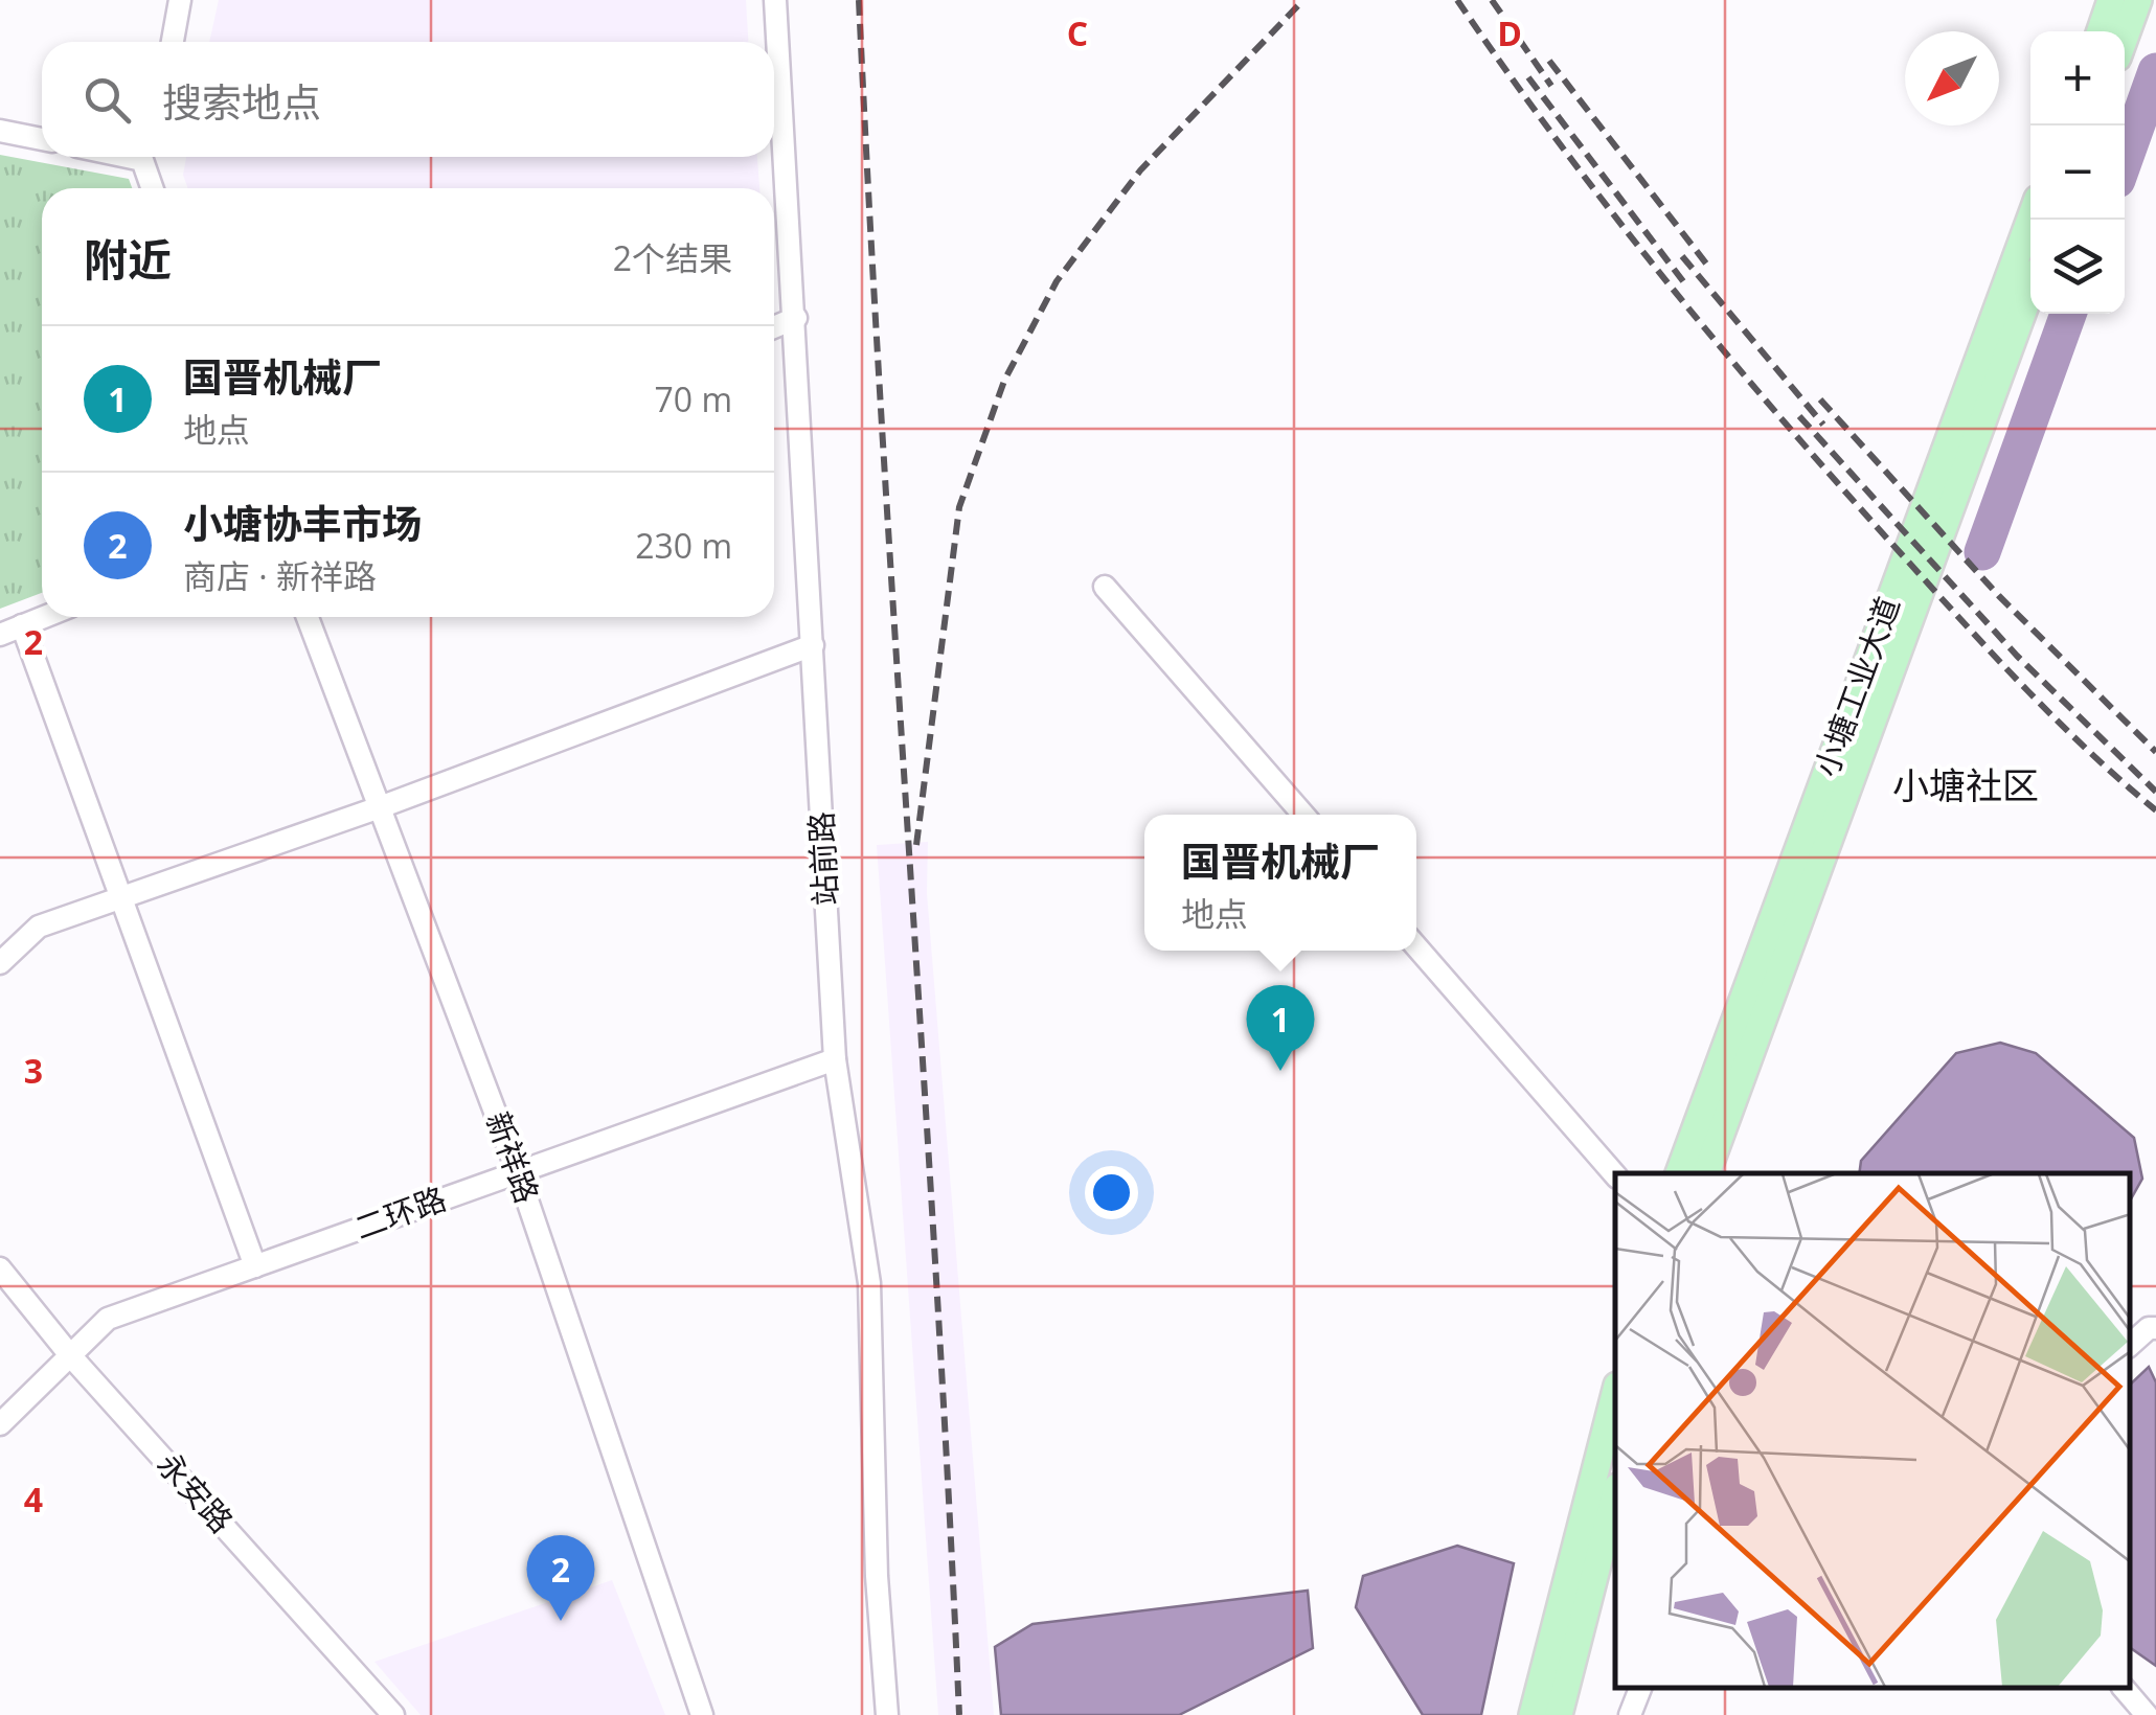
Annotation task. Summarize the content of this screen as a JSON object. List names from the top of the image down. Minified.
{"streets":{"main road":["小塘工业大道"],"street":["站前路","新祥路","二环路","永安路"]},"crossings":[["站前路","二环路"],["新祥路","二环路"],["二环路","永安路"]],"districts":["小塘社区"],"north":"bottom left","page":{"map_buttons":["+","−"],"search":"搜索地点","heading":["附近","2个结果"],"list":[{"mark":"1","name":"国晋机械厂","note":"地点","value":"70 m"},{"mark":"2","name":"小塘协丰市场","note":"商店 · 新祥路","value":"230 m"}],"popup":["国晋机械厂","地点"],"pins":["1","2"]},"grid":{"columns":["C","D"],"rows":["2","3","4"]}}
